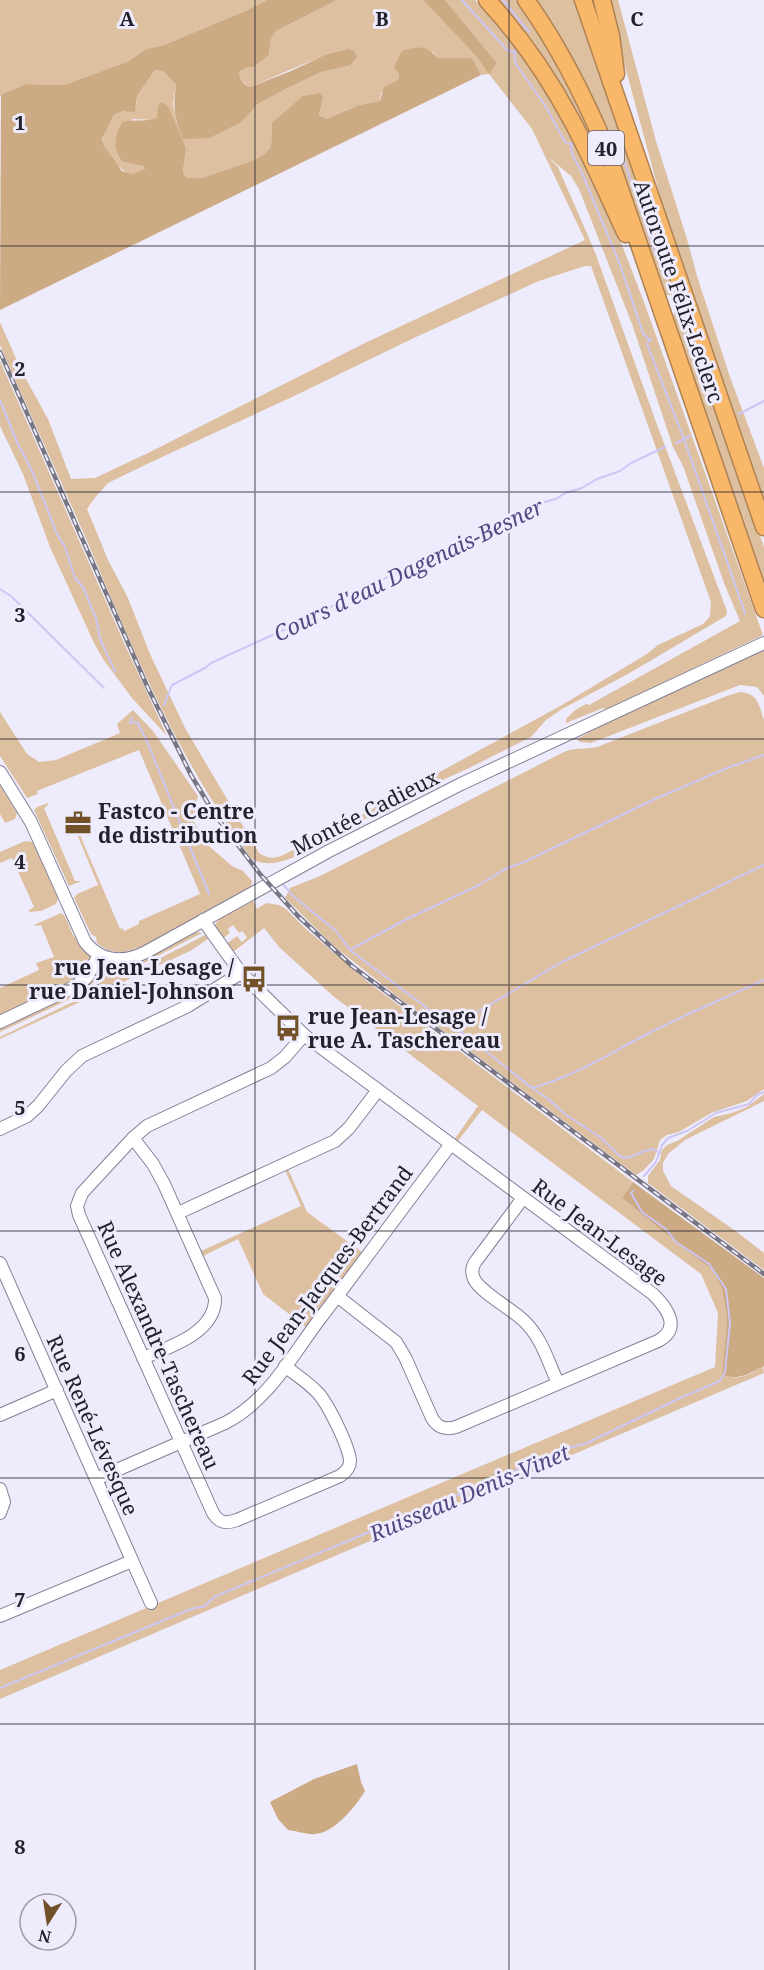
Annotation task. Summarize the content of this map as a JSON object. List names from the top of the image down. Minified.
{"streets":{"highway":["40","Autoroute Félix-Leclerc"],"street":["Montée Cadieux","Rue Jean-Lesage","Rue Jean-Jacques-Bertrand","Rue Alexandre-Taschereau","Rue René-Lévesque"]},"crossings":[["Montée Cadieux","Rue Jean-Lesage"],["Rue Jean-Lesage","Rue Jean-Jacques-Bertrand"],["Rue Jean-Lesage","Rue Alexandre-Taschereau"],["Rue Jean-Jacques-Bertrand","Rue Alexandre-Taschereau"],["Rue Jean-Jacques-Bertrand","Rue René-Lévesque"]],"water":["Cours d'eau Dagenais-Besner","Ruisseau Denis-Vinet"],"places":{"office":["Fastco - Centre de distribution"],"bus stop":["rue Jean-Lesage / rue Daniel-Johnson","rue Jean-Lesage / rue A. Taschereau"]},"north":"bottom","grid":{"columns":["A","B","C"],"rows":["1","2","3","4","5","6","7","8"]}}
